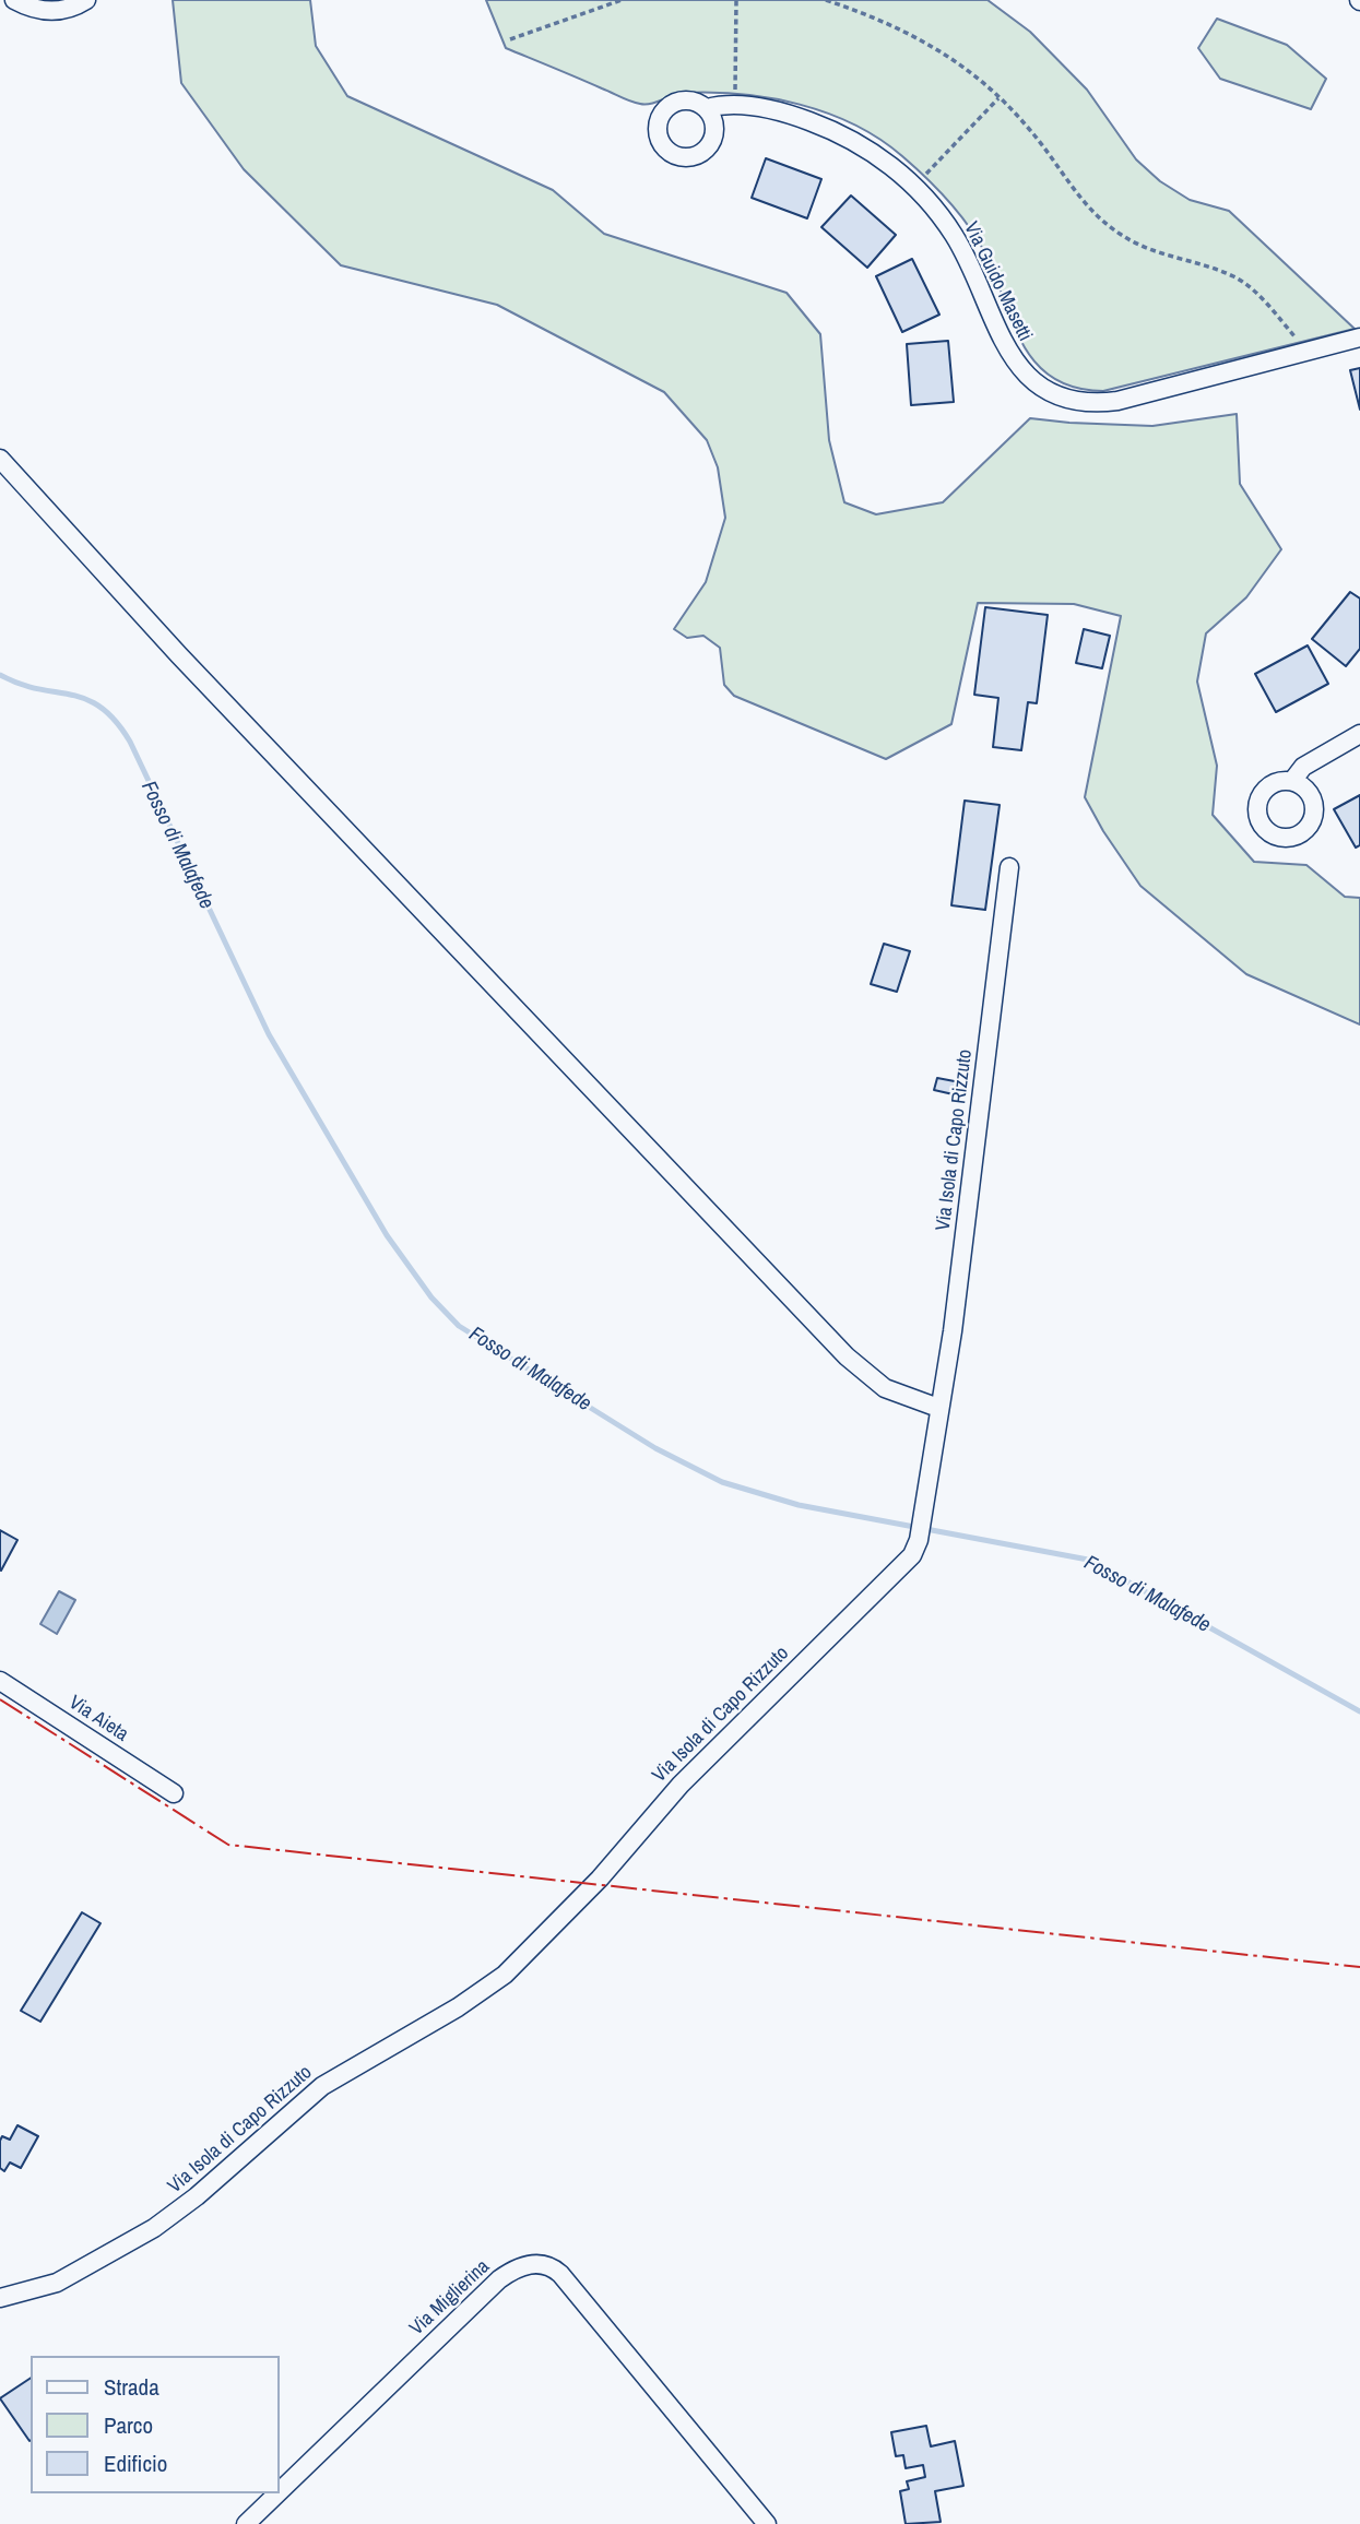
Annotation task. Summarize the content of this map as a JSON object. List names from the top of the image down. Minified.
{"streets":{"street":["Via Guido Masetti","Via Isola di Capo Rizzuto","Via Aieta","Via Miglierina"]},"water":["Fosso di Malafede"],"legend":["Strada","Parco","Edificio"]}
